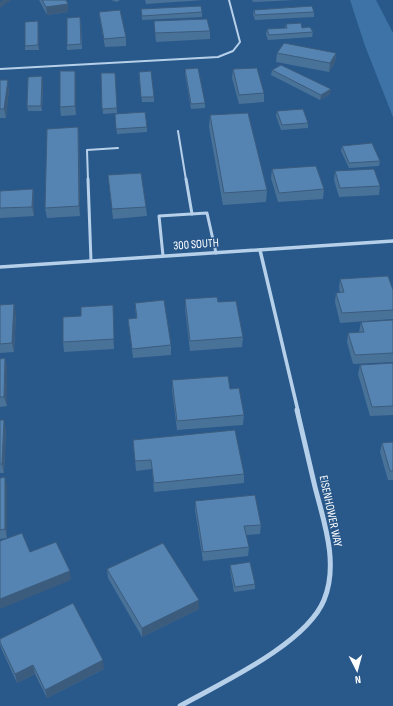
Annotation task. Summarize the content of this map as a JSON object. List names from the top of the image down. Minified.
{"streets":{"street":["300 SOUTH","EISENHOWER WAY"]},"crossings":[["300 SOUTH","EISENHOWER WAY"]],"north":"bottom"}
